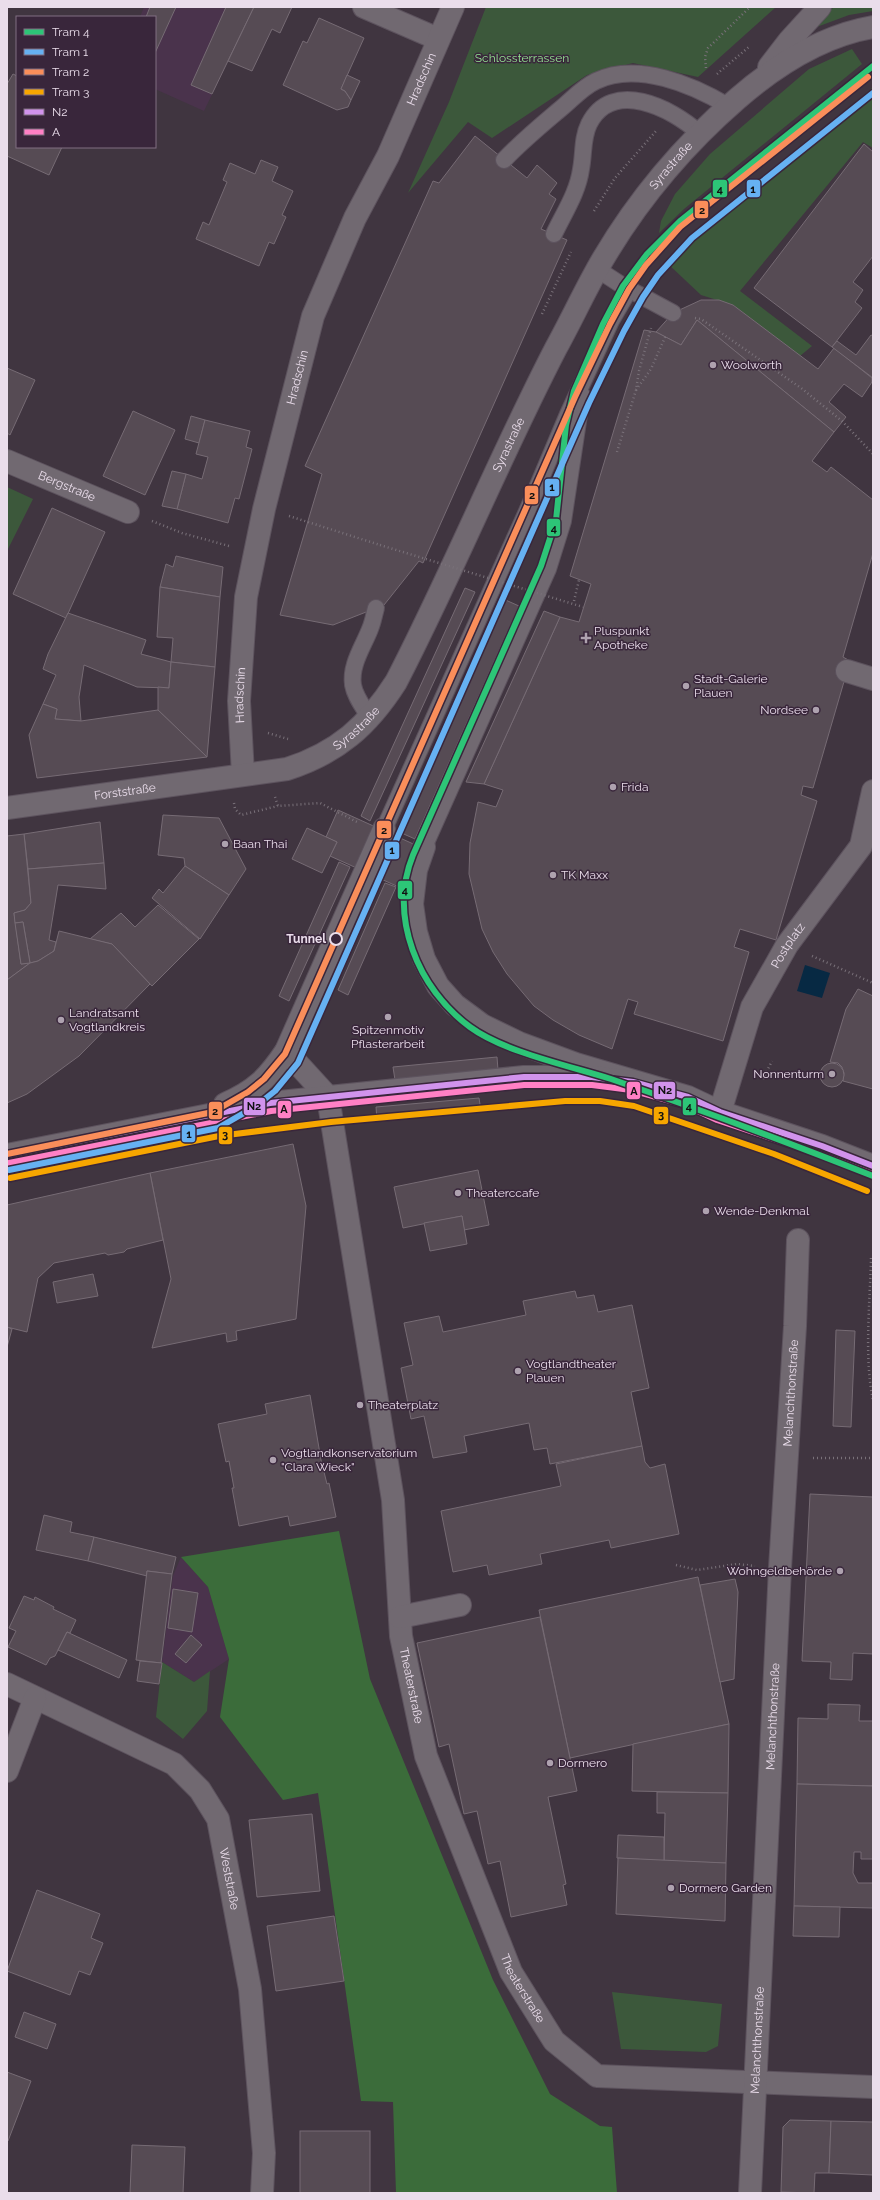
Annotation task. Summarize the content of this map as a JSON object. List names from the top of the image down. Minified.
{"streets":{"street":["Hradschin","Syrastraße","Bergstraße","Forststraße","Postplatz","Melanchthonstraße","Theaterstraße","Weststraße"]},"crossings":[["Hradschin","Syrastraße"],["Hradschin","Forststraße"],["Syrastraße","Forststraße"],["Melanchthonstraße","Theaterstraße"]],"parks":["Schlossterrassen"],"places":{"other":["Woolworth","Stadt-Galerie Plauen","Nordsee","Frida","Baan Thai","TK Maxx","Tunnel","Spitzenmotiv Pflasterarbeit","Landratsamt Vogtlandkreis","Nonnenturm","Theaterccafe","Wende-Denkmal","Vogtlandtheater Plauen","Theaterplatz","Vogtlandkonservatorium \"Clara Wieck\"","Wohngeldbehörde","Dormero","Dormero Garden"],"health":["Pluspunkt Apotheke"]},"lines":["tram line 4","tram line 2","tram line 1","transit line N2","transit line A","tram line 3"],"legend":["Tram 4","Tram 1","Tram 2","Tram 3","N2","A"]}
